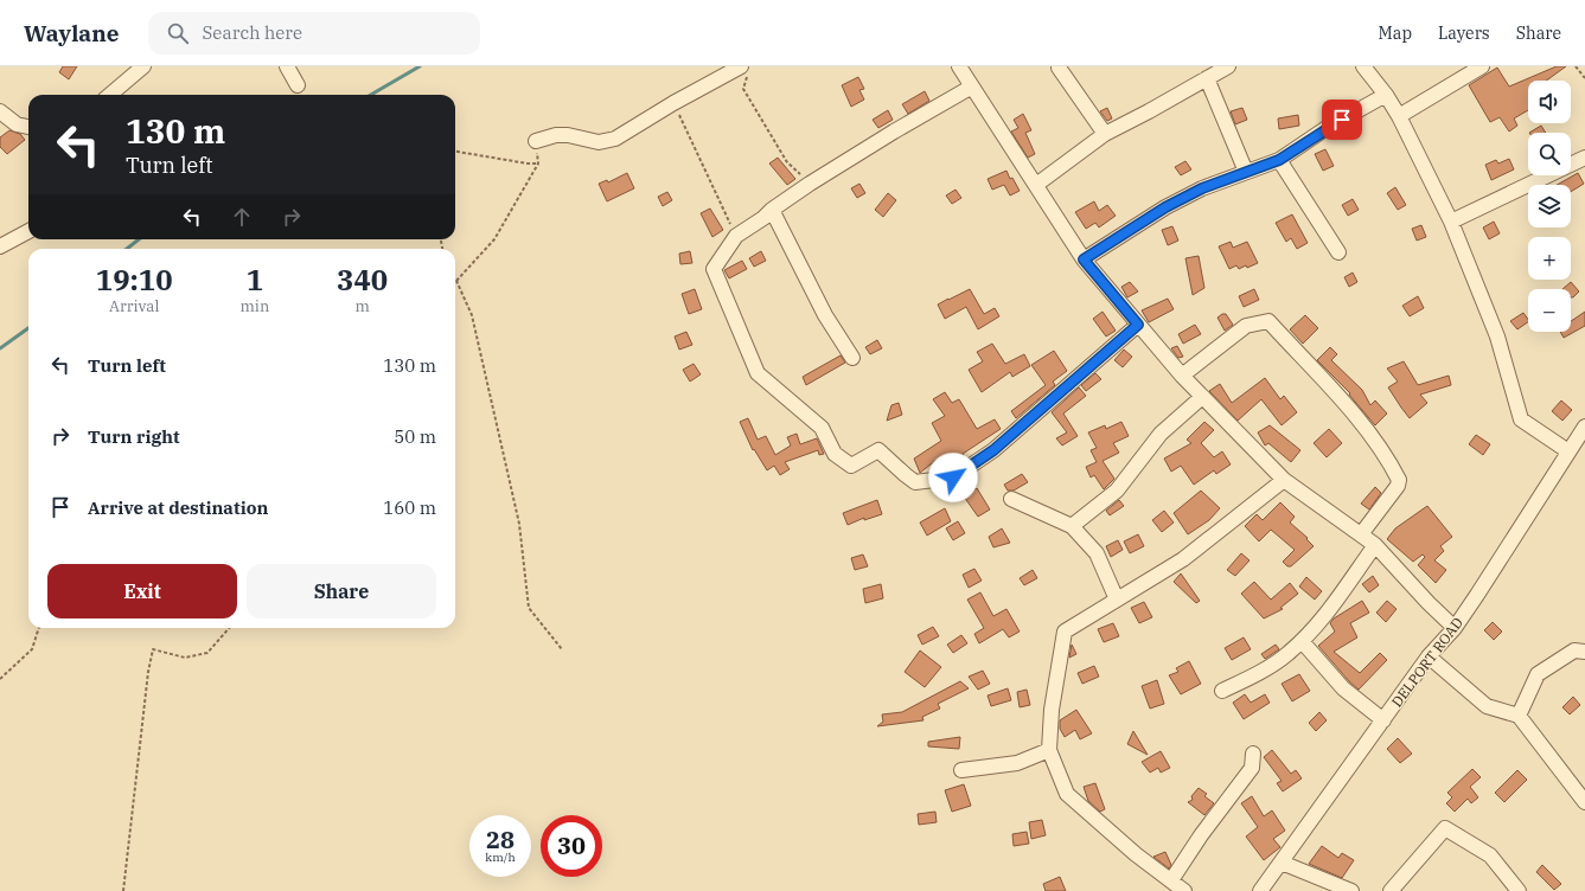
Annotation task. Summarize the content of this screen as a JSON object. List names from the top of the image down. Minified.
{"streets":{"street":["DELPORT ROAD"]},"page":{"header":"Waylane","search":"Search here","nav":["Map","Layers","Share"],"map_buttons":["+","−"],"turn":["130 m","Turn left"],"eta":["19:10","Arrival","1","min","340","m"],"list":[{"name":"Turn left","value":"130 m"},{"name":"Turn right","value":"50 m"},{"name":"Arrive at destination","value":"160 m"}],"buttons":["Exit","Share"],"speed":"28 km/h","limit":"30"}}
